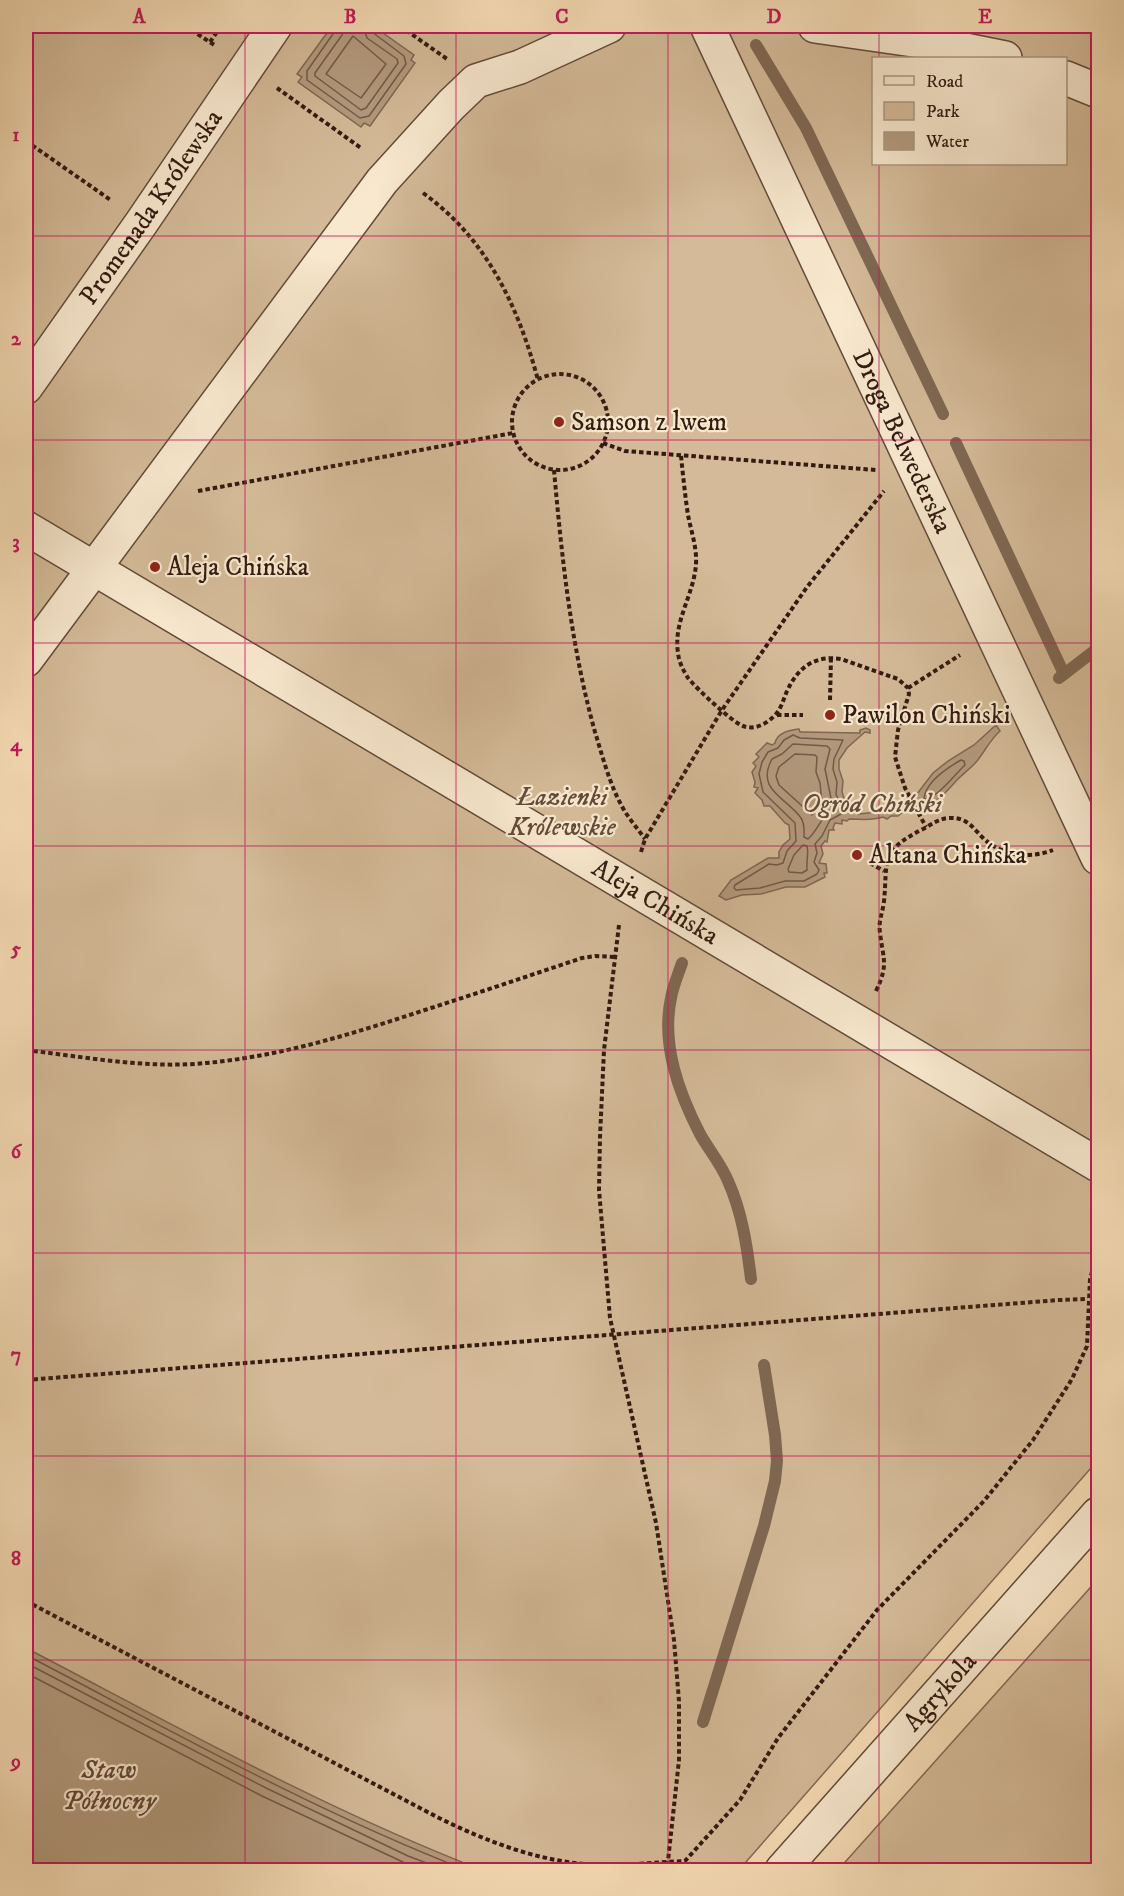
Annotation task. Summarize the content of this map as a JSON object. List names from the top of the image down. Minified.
{"streets":{"street":["Promenada Królewska","Droga Belwederska","Aleja Chińska","Agrykola"]},"water":["Staw Północny"],"parks":["Łazienki Królewskie","Ogród Chiński"],"places":["Samson z lwem","Aleja Chińska","Pawilon Chiński","Altana Chińska"],"legend":["Road","Park","Water"],"grid":{"columns":["A","B","C","D","E"],"rows":["1","2","3","4","5","6","7","8","9"]}}
